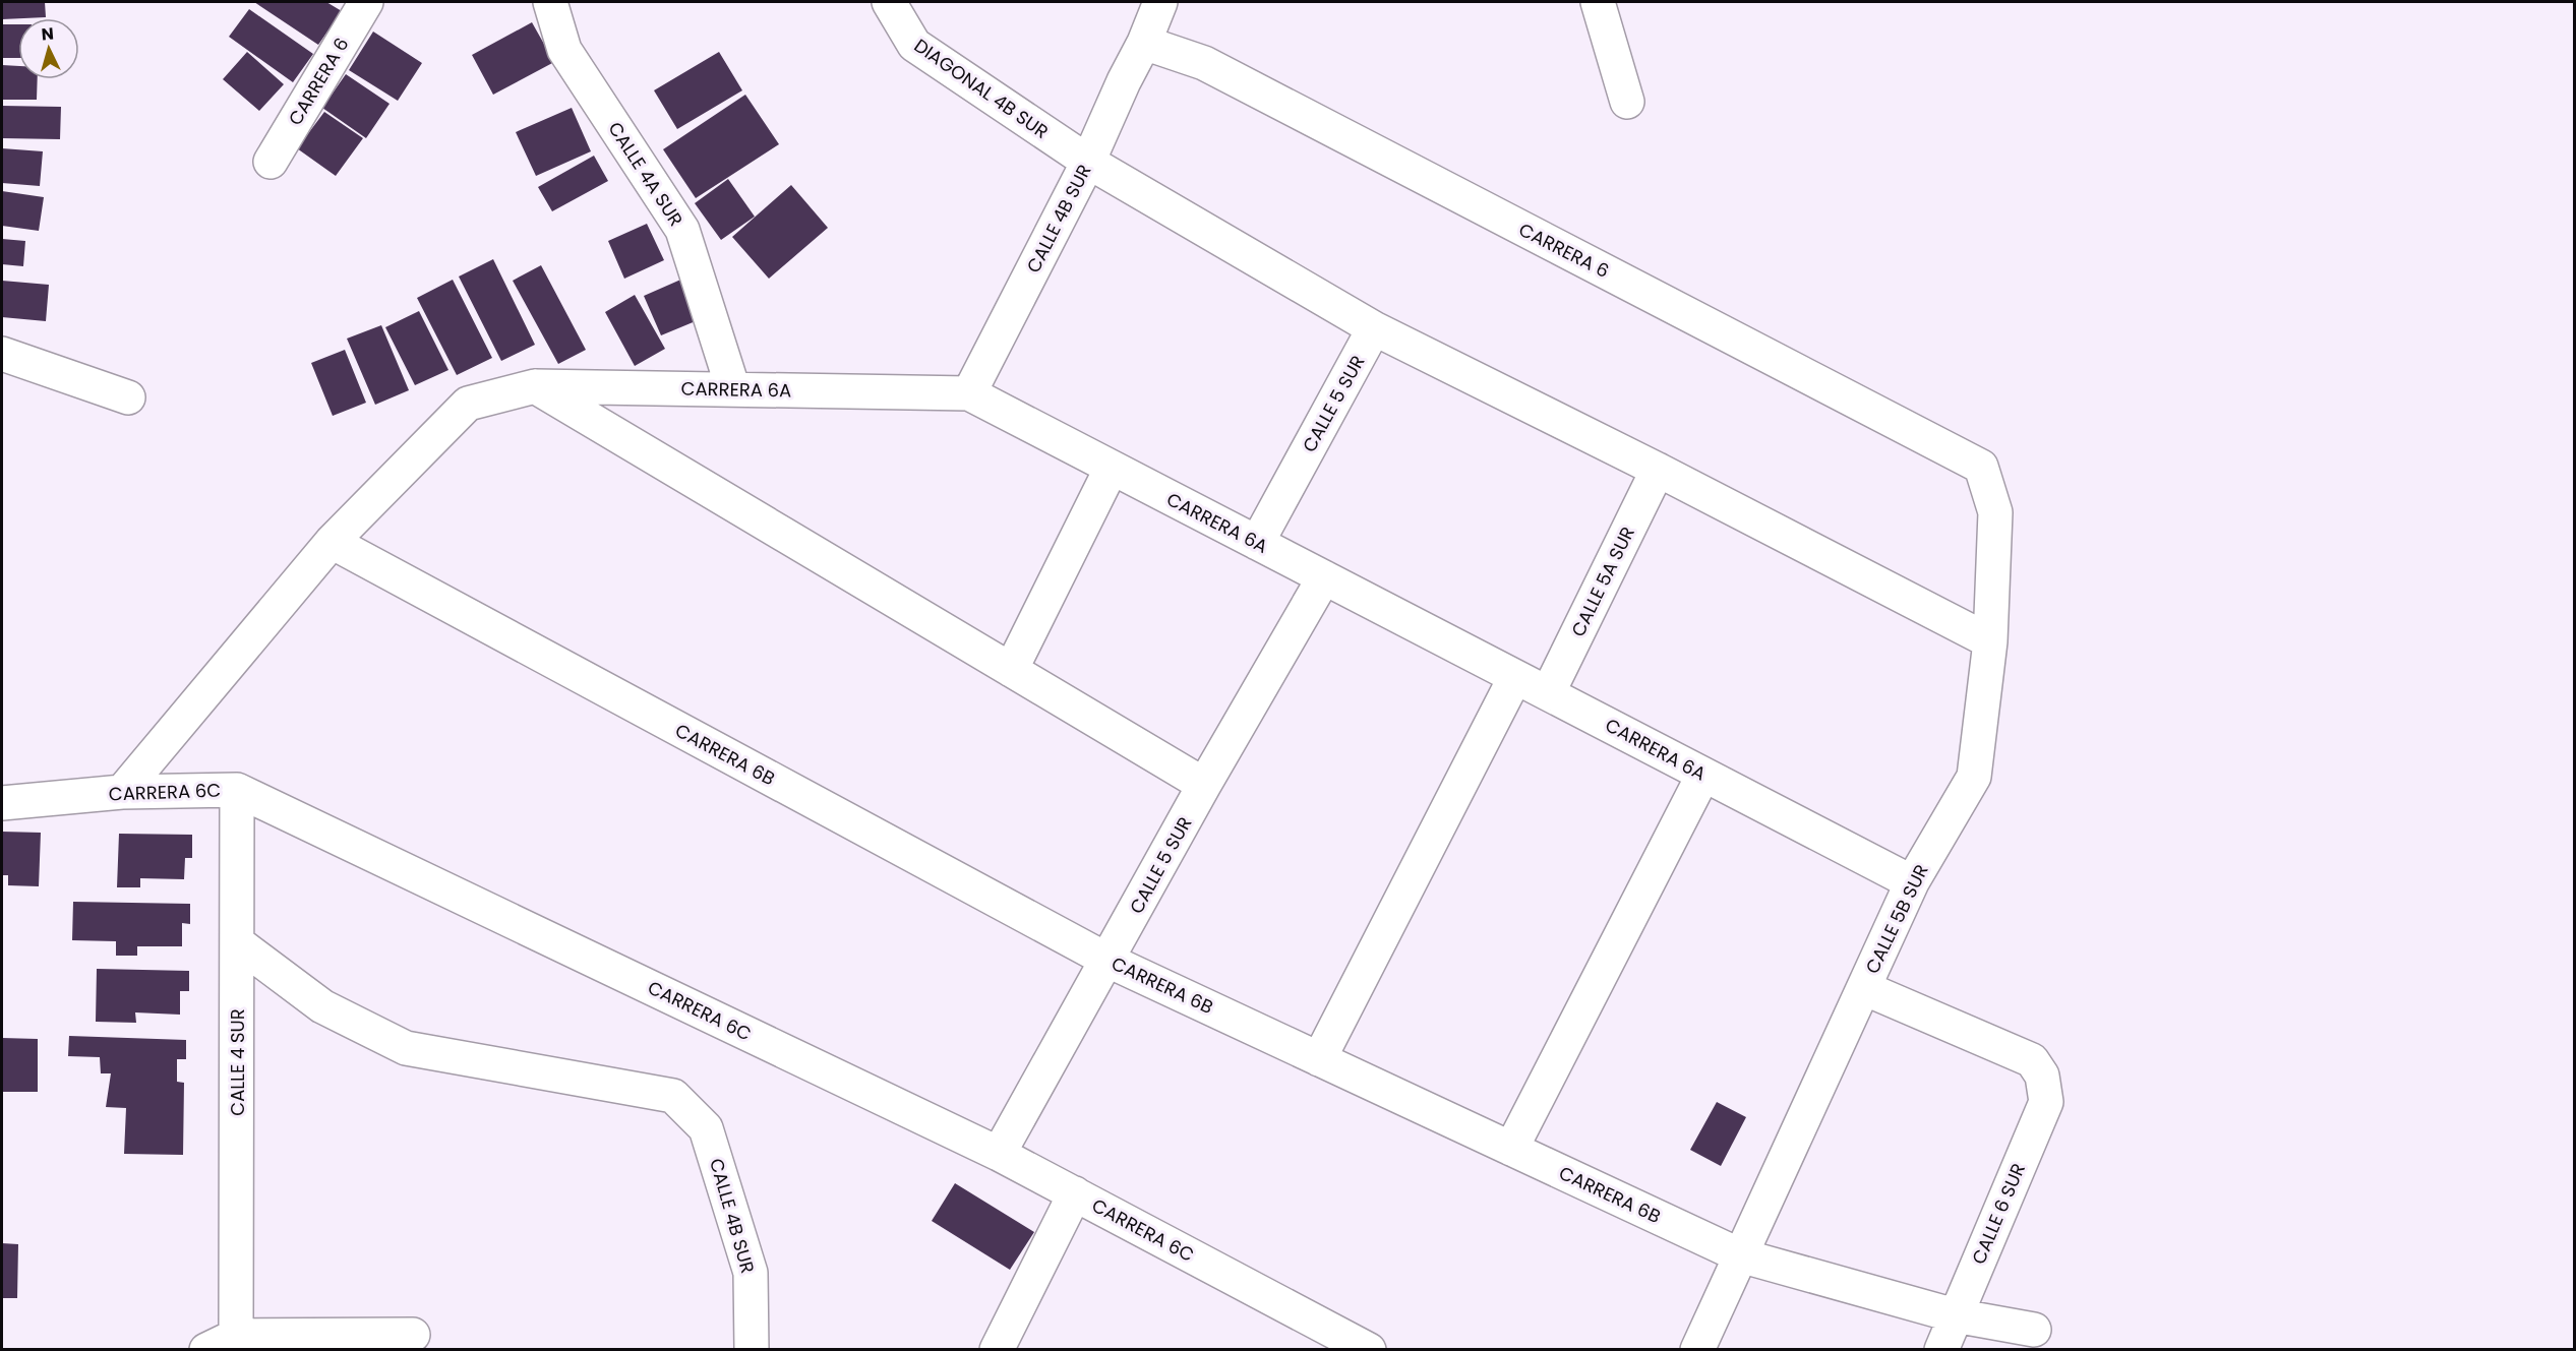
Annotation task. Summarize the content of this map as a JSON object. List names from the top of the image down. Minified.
{"streets":{"street":["CARRERA 6","DIAGONAL 4B SUR","CALLE 4A SUR","CALLE 4B SUR","CARRERA 6A","CALLE 5 SUR","CALLE 5A SUR","CARRERA 6B","CARRERA 6C","CALLE 5B SUR","CALLE 4 SUR","CALLE 6 SUR"]},"crossings":[["CARRERA 6","CALLE 4B SUR"],["CARRERA 6","CALLE 5B SUR"],["DIAGONAL 4B SUR","CALLE 4B SUR"],["DIAGONAL 4B SUR","CALLE 5 SUR"],["DIAGONAL 4B SUR","CALLE 5A SUR"],["DIAGONAL 4B SUR","CALLE 5B SUR"],["CALLE 4A SUR","CARRERA 6A"],["CALLE 4B SUR","CARRERA 6A"],["CALLE 4B SUR","CALLE 4 SUR"],["CARRERA 6A","CALLE 5 SUR"],["CARRERA 6A","CALLE 5A SUR"],["CARRERA 6A","CARRERA 6B"],["CARRERA 6A","CALLE 5B SUR"],["CALLE 5 SUR","CARRERA 6B"],["CALLE 5 SUR","CARRERA 6C"],["CARRERA 6B","CALLE 5B SUR"],["CARRERA 6B","CALLE 6 SUR"],["CARRERA 6C","CALLE 4 SUR"],["CALLE 5B SUR","CALLE 6 SUR"]],"north":"top"}
